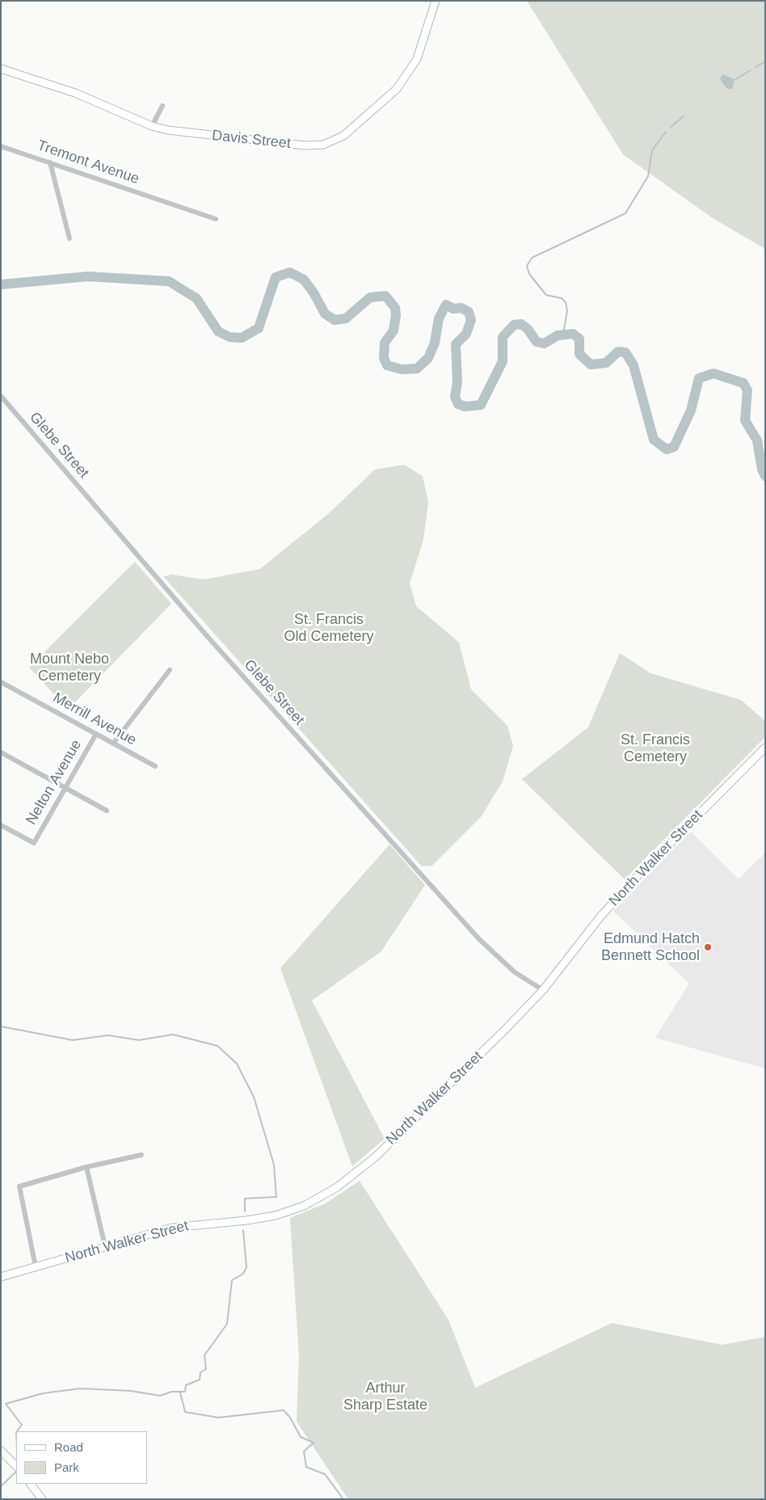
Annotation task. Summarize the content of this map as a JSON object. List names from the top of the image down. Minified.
{"streets":{"main road":["Davis Street","North Walker Street"],"street":["Tremont Avenue","Glebe Street","Merrill Avenue","Nelton Avenue"]},"crossings":[["Glebe Street","North Walker Street"],["Merrill Avenue","Nelton Avenue"]],"parks":["St. Francis Old Cemetery","Mount Nebo Cemetery","St. Francis Cemetery","Arthur Sharp Estate"],"places":["Edmund Hatch Bennett School"],"legend":["Road","Park"]}
